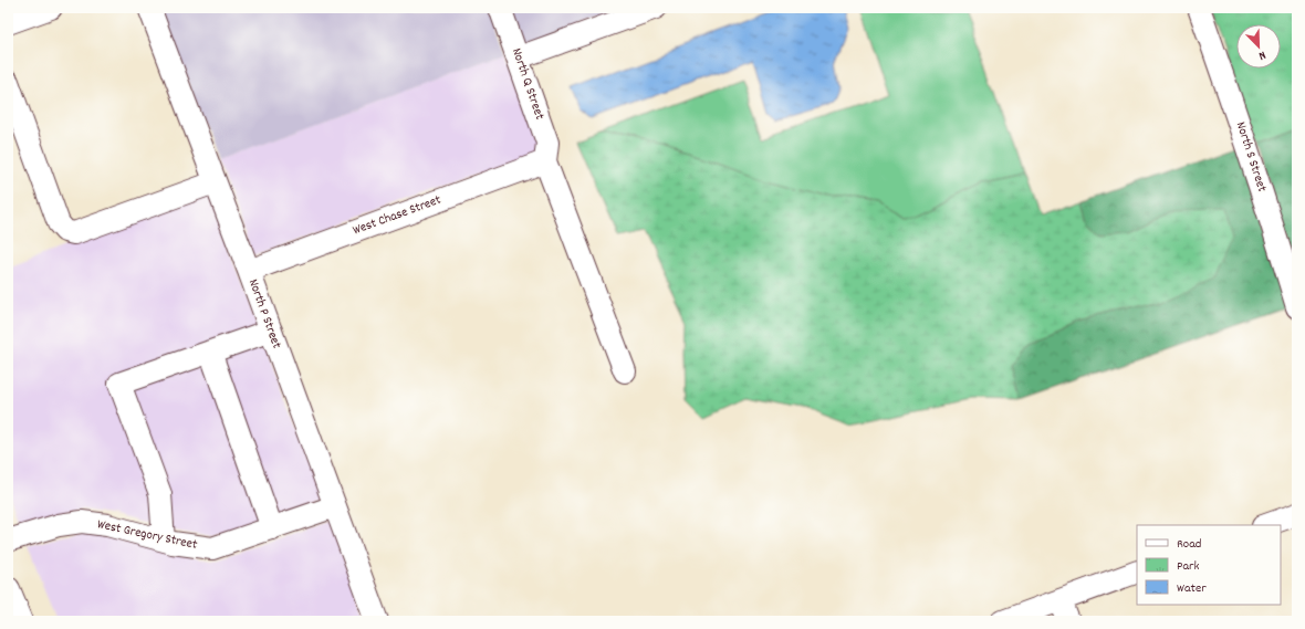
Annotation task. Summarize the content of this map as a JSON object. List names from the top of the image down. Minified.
{"streets":{"street":["North Q Street","North S Street","West Chase Street","North P Street","West Gregory Street"]},"crossings":[["North Q Street","West Chase Street"],["West Chase Street","North P Street"],["North P Street","West Gregory Street"]],"legend":["Road","Park","Water"],"north":"bottom right"}
